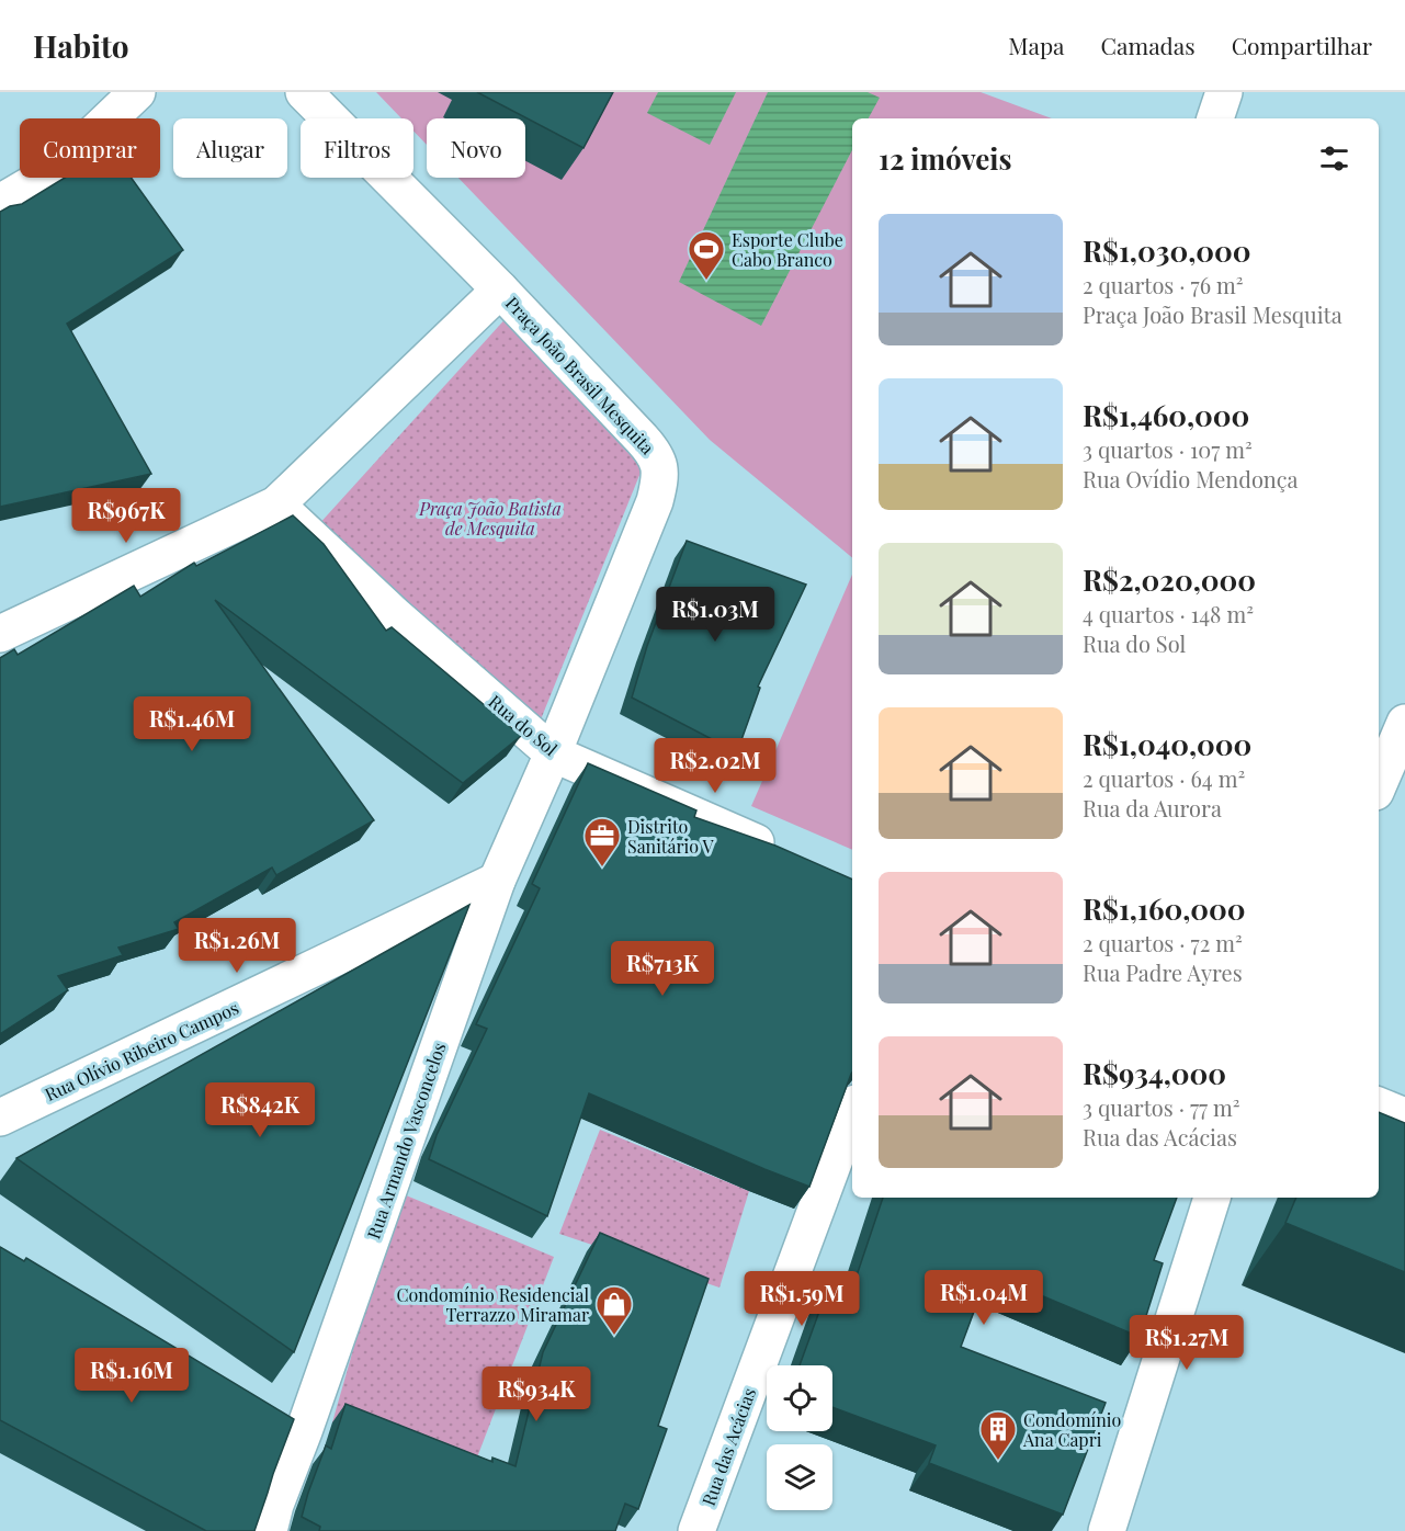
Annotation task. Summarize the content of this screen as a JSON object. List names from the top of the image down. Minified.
{"streets":{"street":["Praça João Brasil Mesquita","Rua do Sol","Rua Olívio Ribeiro Campos","Rua Armando Vasconcelos","Rua das Acácias"]},"crossings":[["Praça João Brasil Mesquita","Rua do Sol"],["Praça João Brasil Mesquita","Rua Armando Vasconcelos"],["Rua do Sol","Rua Armando Vasconcelos"],["Rua Olívio Ribeiro Campos","Rua Armando Vasconcelos"]],"parks":["Praça João Batista de Mesquita"],"places":{"sports":["Esporte Clube Cabo Branco"],"office":["Distrito Sanitário V"],"shop":["Condomínio Residencial Terrazzo Miramar"],"building":["Condomínio Ana Capri"]},"page":{"header":"Habito","nav":["Mapa","Camadas","Compartilhar"],"chip":["Comprar","Alugar","Filtros","Novo"],"heading":"12 imóveis","list":[{"name":"R$1,030,000","note":"2 quartos · 76 m² · Praça João Brasil Mesquita"},{"name":"R$1,460,000","note":"3 quartos · 107 m² · Rua Ovídio Mendonça"},{"name":"R$2,020,000","note":"4 quartos · 148 m² · Rua do Sol"},{"name":"R$1,040,000","note":"2 quartos · 64 m² · Rua da Aurora"},{"name":"R$1,160,000","note":"2 quartos · 72 m² · Rua Padre Ayres"},{"name":"R$934,000","note":"3 quartos · 77 m² · Rua das Acácias"}],"price":["R$967K","R$1.03M","R$1.46M","R$2.02M","R$1.26M","R$713K","R$842K","R$1.04M","R$1.59M","R$1.27M","R$1.16M","R$934K"]}}
